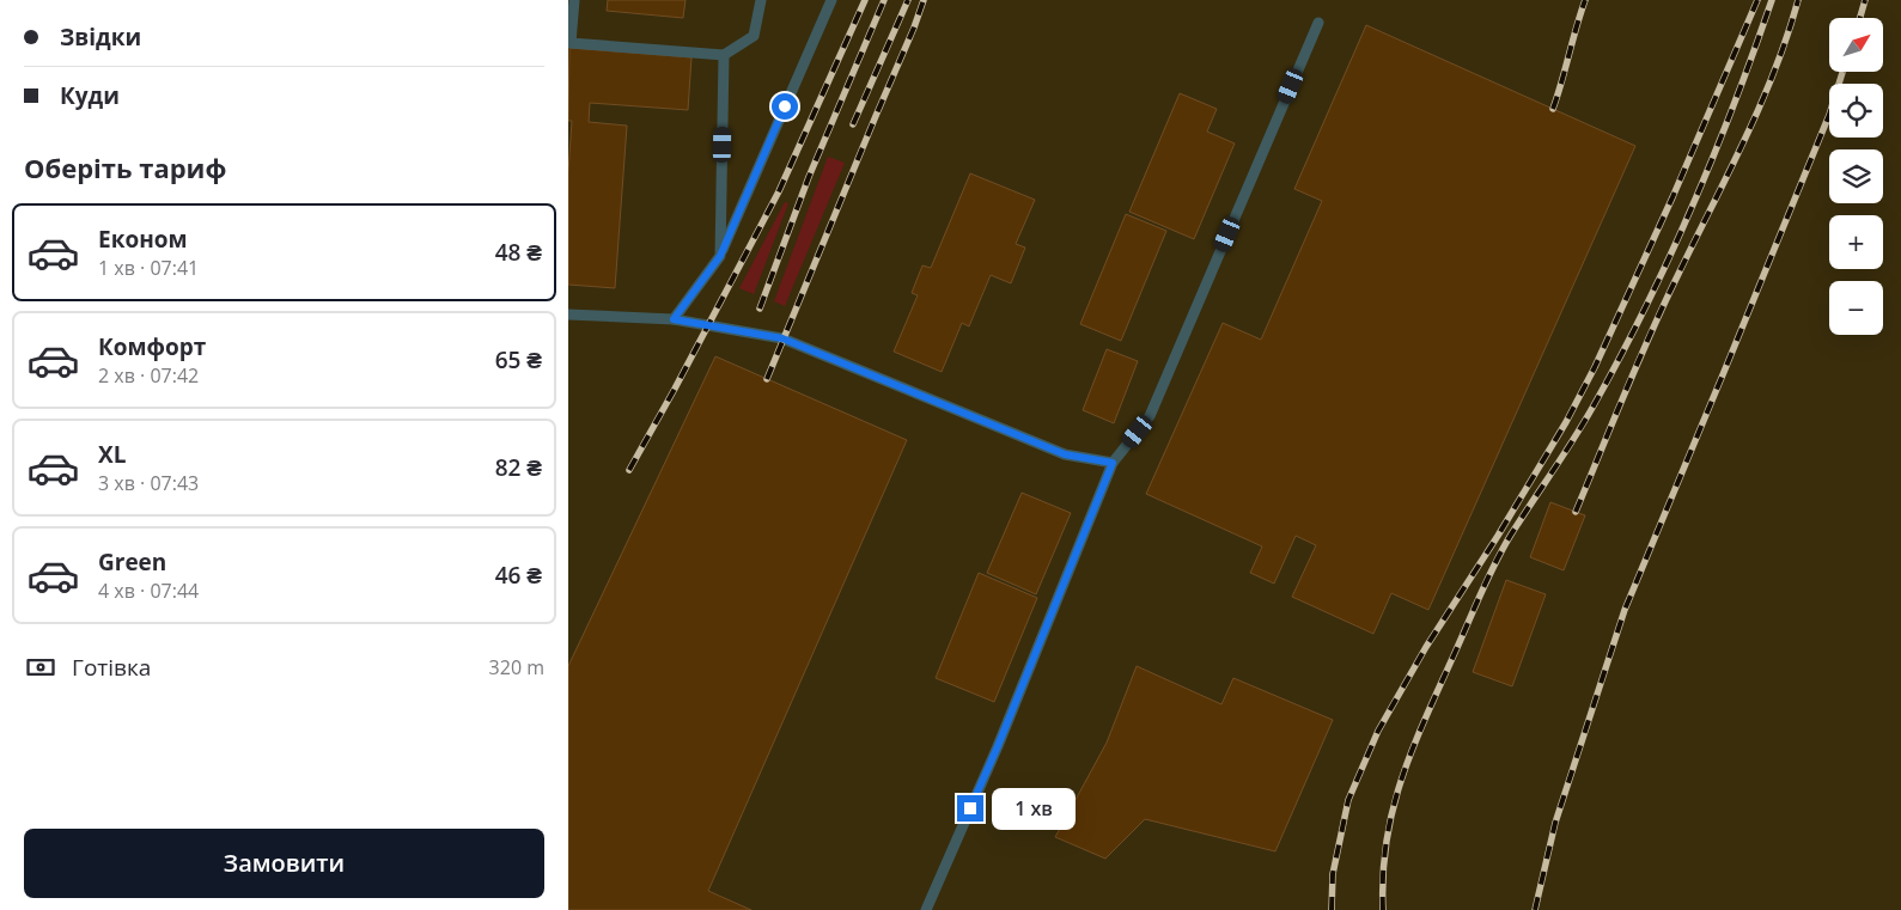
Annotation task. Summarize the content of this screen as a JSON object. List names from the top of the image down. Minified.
{"north":"top right","page":{"banner":["Звідки","Куди"],"map_buttons":["+","−"],"heading":"Оберіть тариф","list":[{"name":"Економ","note":"1 хв · 07:41","value":"48 ₴"},{"name":"Комфорт","note":"2 хв · 07:42","value":"65 ₴"},{"name":"XL","note":"3 хв · 07:43","value":"82 ₴"},{"name":"Green","note":"4 хв · 07:44","value":"46 ₴"}],"pay":["Готівка","320 m"],"bubble":"1 хв","buttons":"Замовити"}}
